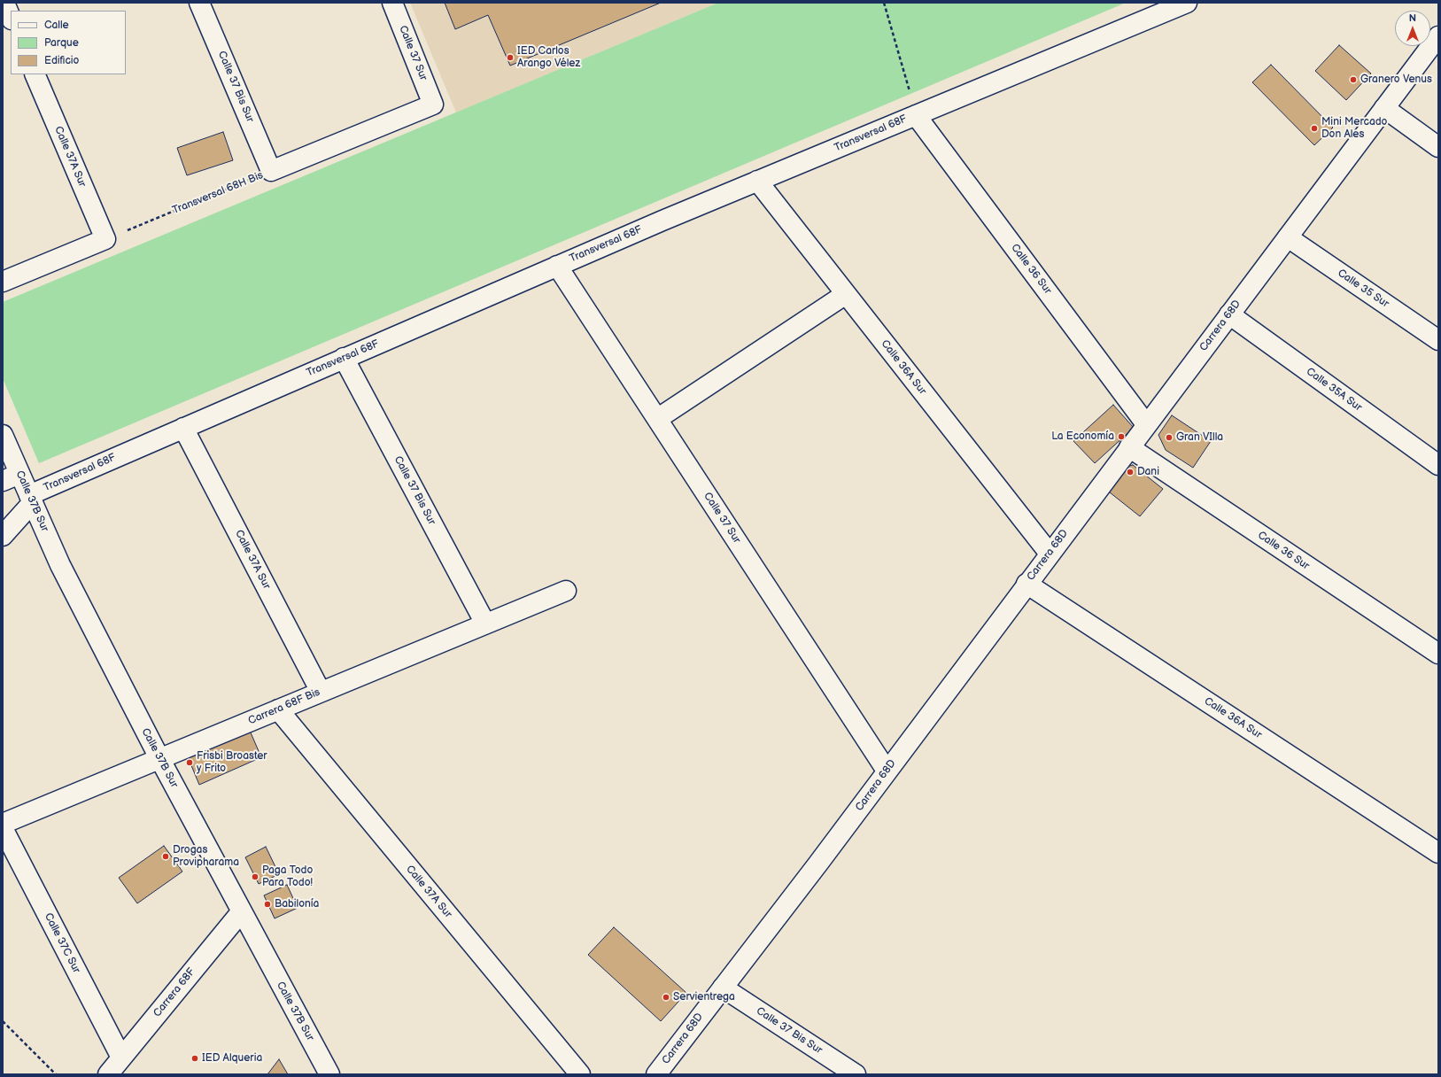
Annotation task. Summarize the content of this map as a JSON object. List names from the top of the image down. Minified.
{"streets":{"street":["Calle 37 Sur","Calle 37 Bis Sur","Transversal 68F","Calle 37A Sur","Transversal 68H Bis","Calle 36 Sur","Calle 35 Sur","Carrera 68D","Calle 36A Sur","Calle 35A Sur","Calle 37B Sur","Carrera 68F Bis","Calle 37C Sur","Carrera 68F"]},"crossings":[["Calle 37 Sur","Transversal 68F"],["Calle 37 Sur","Transversal 68H Bis"],["Calle 37 Sur","Carrera 68D"],["Calle 37 Bis Sur","Transversal 68F"],["Calle 37 Bis Sur","Transversal 68H Bis"],["Calle 37 Bis Sur","Carrera 68D"],["Calle 37 Bis Sur","Carrera 68F Bis"],["Transversal 68F","Calle 37A Sur"],["Transversal 68F","Calle 36 Sur"],["Transversal 68F","Calle 36A Sur"],["Transversal 68F","Calle 37B Sur"],["Calle 37A Sur","Transversal 68H Bis"],["Calle 37A Sur","Carrera 68F Bis"],["Calle 36 Sur","Carrera 68D"],["Calle 35 Sur","Carrera 68D"],["Carrera 68D","Calle 36A Sur"],["Carrera 68D","Calle 35A Sur"],["Calle 37B Sur","Carrera 68F Bis"],["Calle 37B Sur","Carrera 68F"],["Calle 37C Sur","Carrera 68F"]],"places":["IED Carlos Arango Vélez","Granero Venus","Mini Mercado Don Ales","La Economía","Gran VIlla","Dani","Frisbi Broaster y Frito","Drogas Provipharama","Paga Todo Para Todo!","Babilonía","Servientrega","IED Alqueria"],"legend":["Calle","Parque","Edificio"],"north":"top"}
